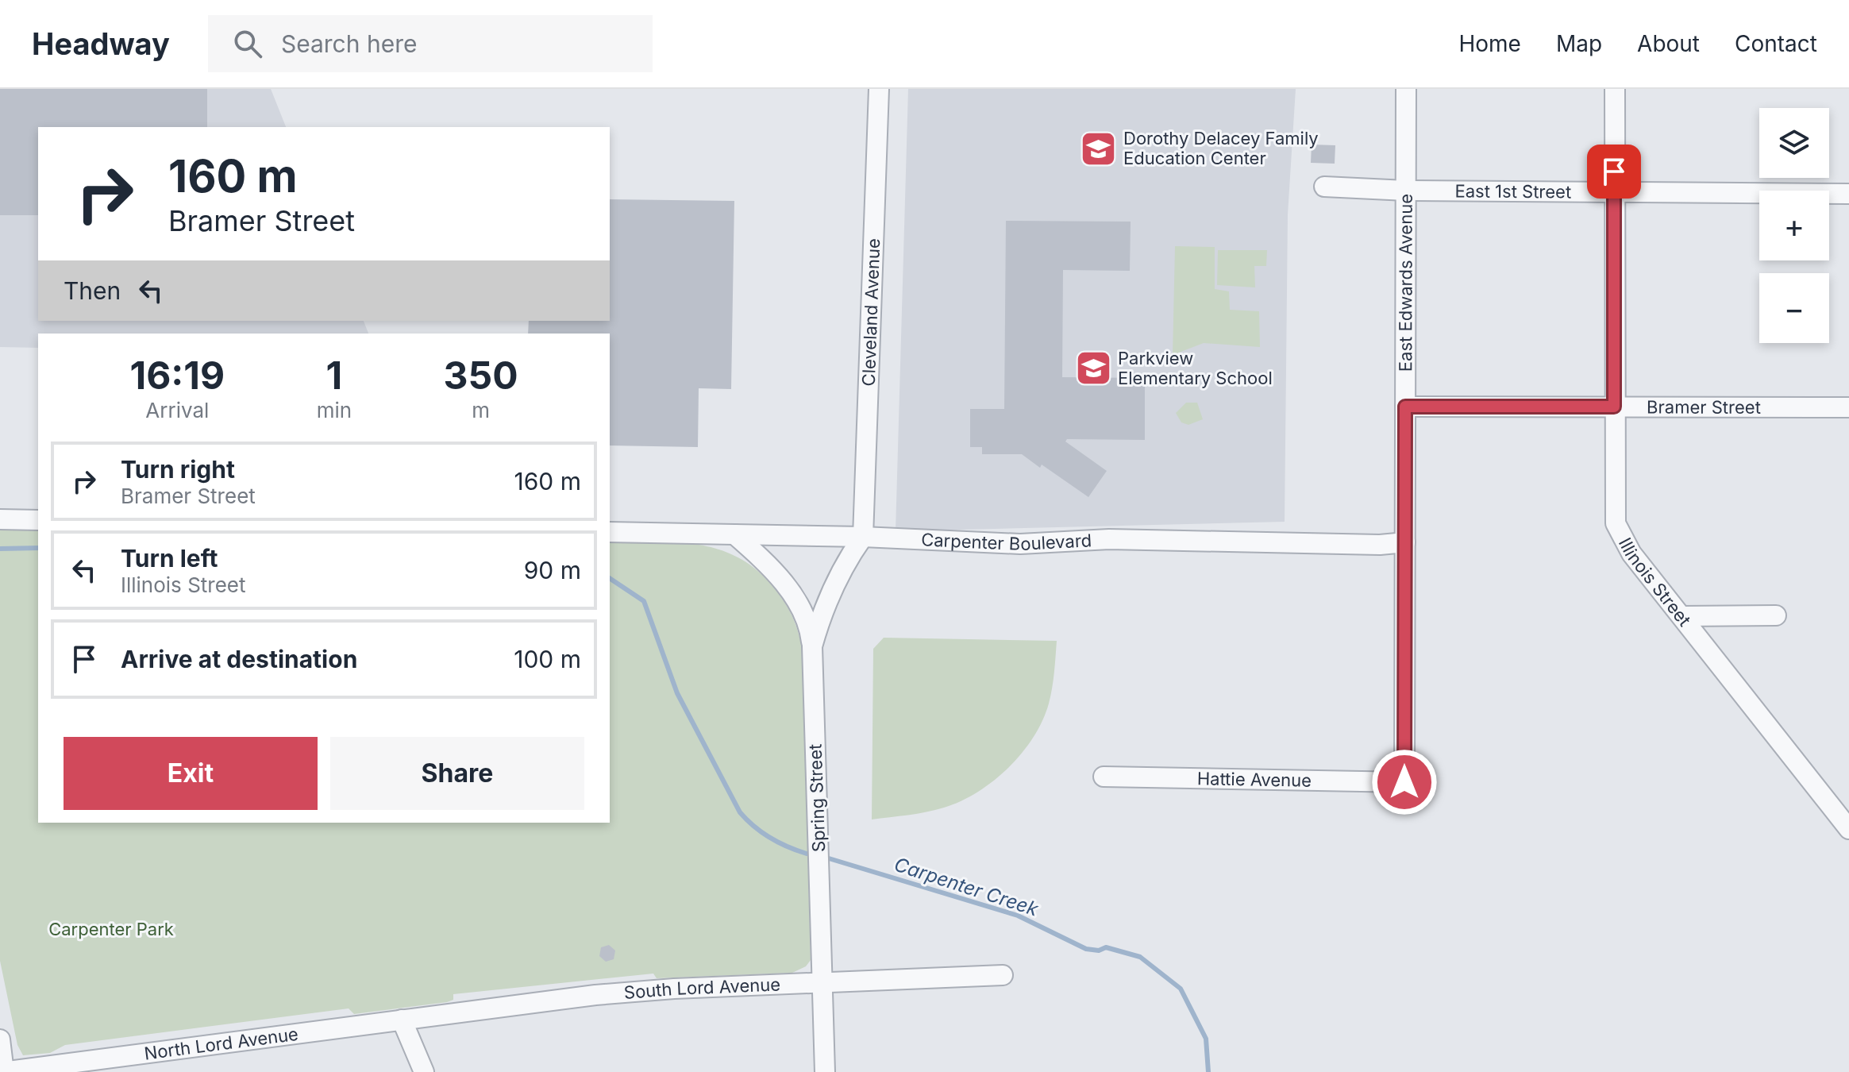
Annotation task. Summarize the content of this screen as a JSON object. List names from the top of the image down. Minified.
{"streets":{"street":["East 1st Street","East Edwards Avenue","Cleveland Avenue","Bramer Street","Carpenter Boulevard","Illinois Street","Hattie Avenue","Spring Street","South Lord Avenue","North Lord Avenue"]},"crossings":[["East 1st Street","East Edwards Avenue"],["East 1st Street","Illinois Street"],["East Edwards Avenue","Bramer Street"],["East Edwards Avenue","Carpenter Boulevard"],["East Edwards Avenue","Hattie Avenue"],["Cleveland Avenue","Carpenter Boulevard"],["Cleveland Avenue","Spring Street"],["Bramer Street","Illinois Street"],["Carpenter Boulevard","Spring Street"],["Spring Street","South Lord Avenue"],["South Lord Avenue","North Lord Avenue"]],"water":["Carpenter Creek"],"parks":["Carpenter Park"],"places":{"school or university":["Dorothy Delacey Family Education Center","Parkview Elementary School"]},"page":{"header":"Headway","search":"Search here","nav":["Home","Map","About","Contact"],"map_buttons":["+","−"],"turn":["160 m","Bramer Street"],"then":"Then","eta":["16:19","Arrival","1","min","350","m"],"list":[{"name":"Turn right","note":"Bramer Street","value":"160 m"},{"name":"Turn left","note":"Illinois Street","value":"90 m"},{"name":"Arrive at destination","value":"100 m"}],"buttons":["Exit","Share"]}}
